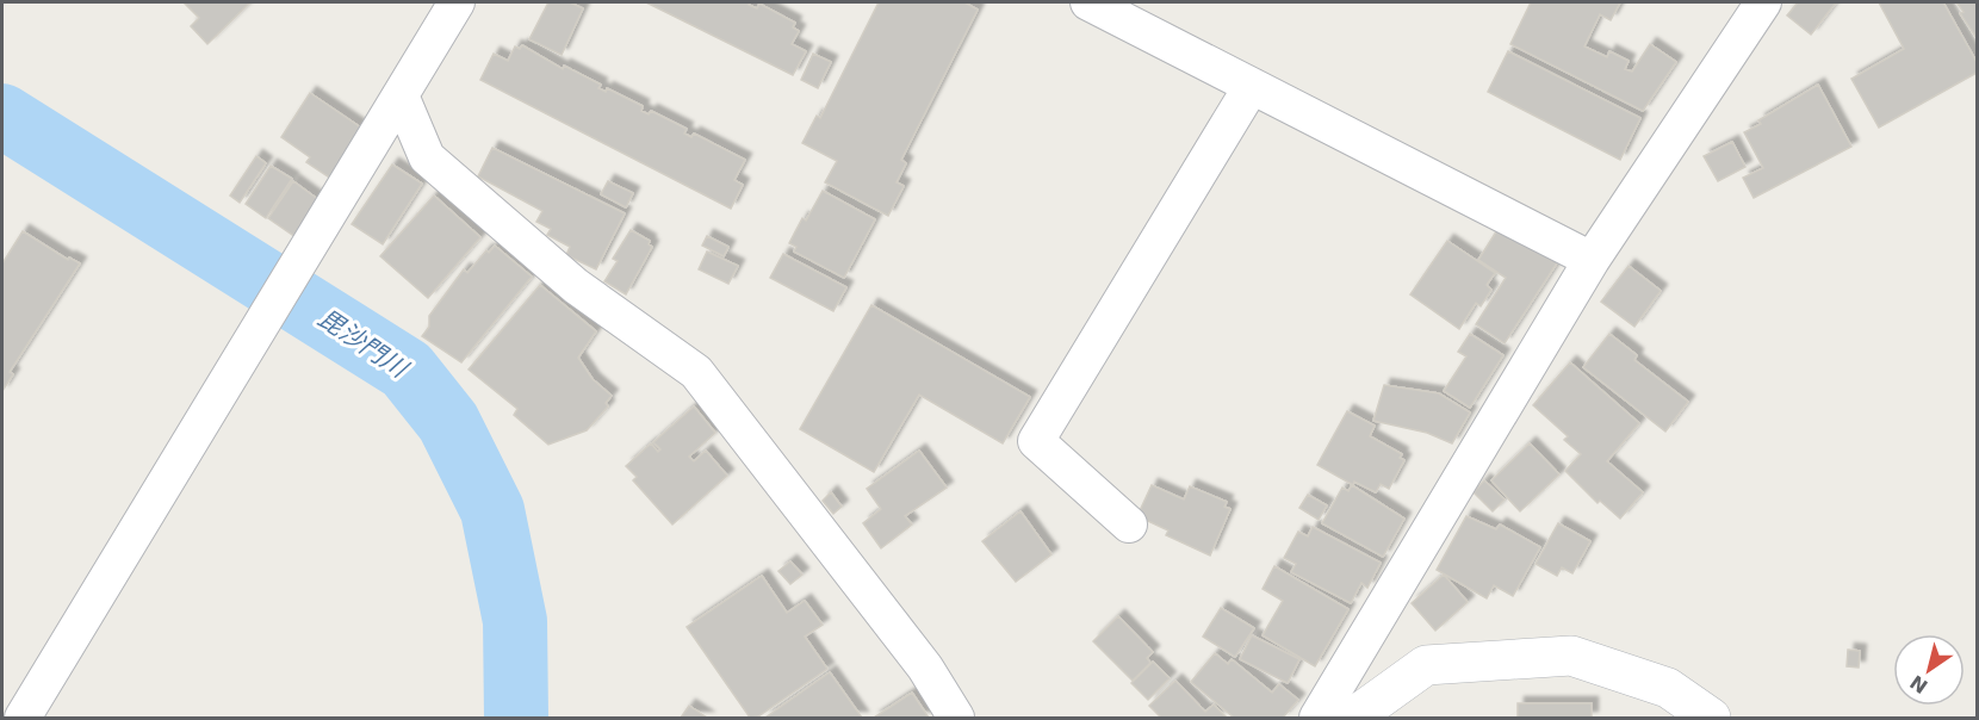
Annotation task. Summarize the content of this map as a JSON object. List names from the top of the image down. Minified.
{"water":["毘沙門川"],"north":"bottom left"}
